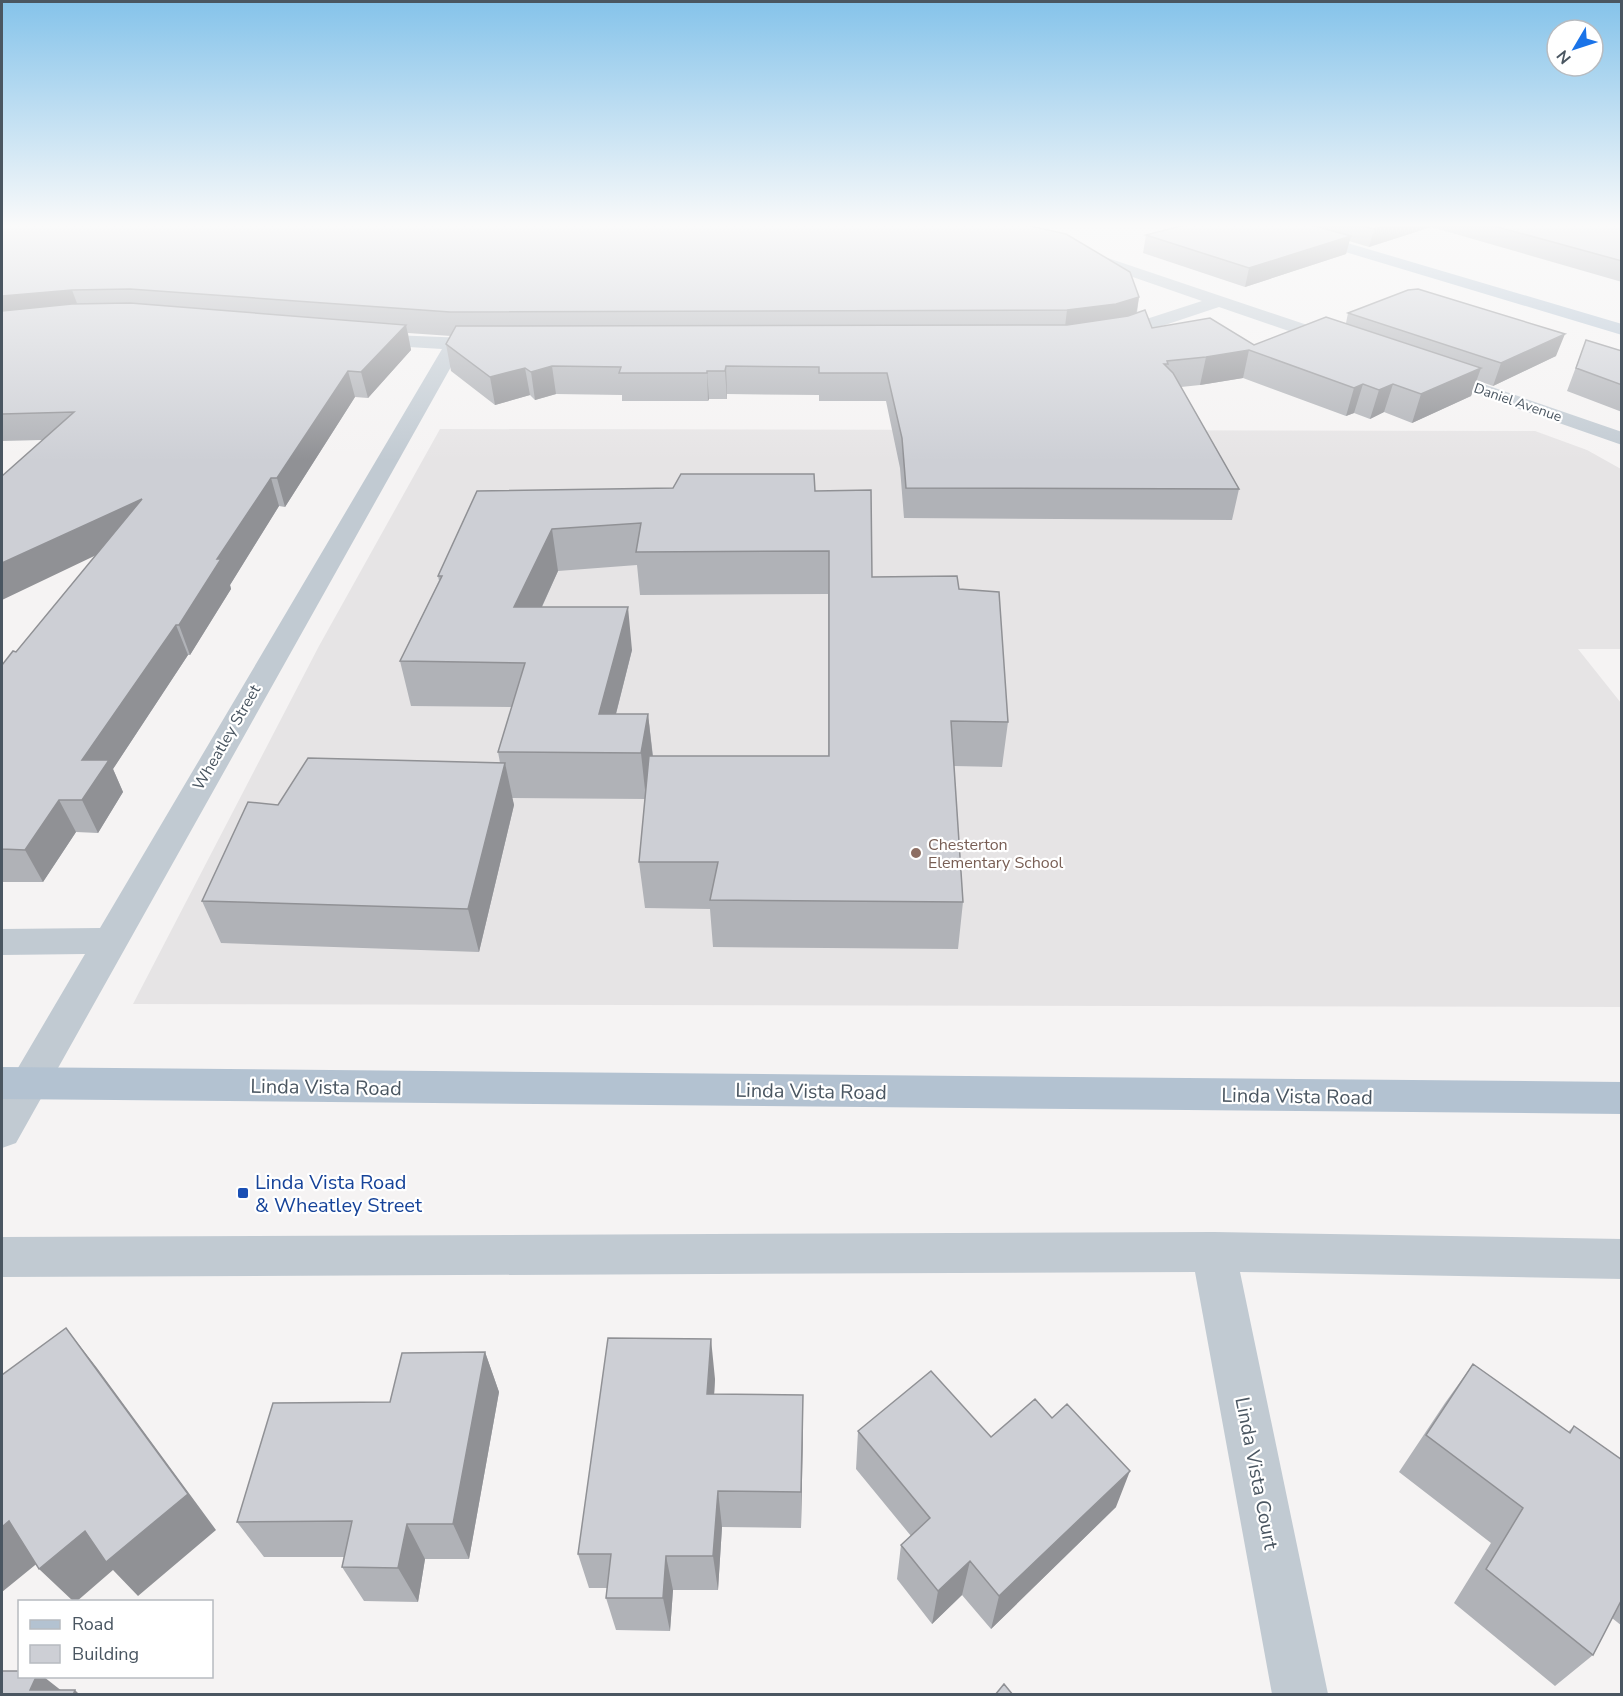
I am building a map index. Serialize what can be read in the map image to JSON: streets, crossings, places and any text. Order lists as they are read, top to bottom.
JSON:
{
  "streets": {
    "main road": ["Linda Vista Road"],
    "street": ["Daniel Avenue", "Wheatley Street", "Linda Vista Court"]
  },
  "crossings": [
    ["Wheatley Street", "Linda Vista Road"]
  ],
  "places": {
    "other": ["Chesterton Elementary School"],
    "transit": ["Linda Vista Road & Wheatley Street"]
  },
  "legend": ["Road", "Building"],
  "north": "bottom left"
}
